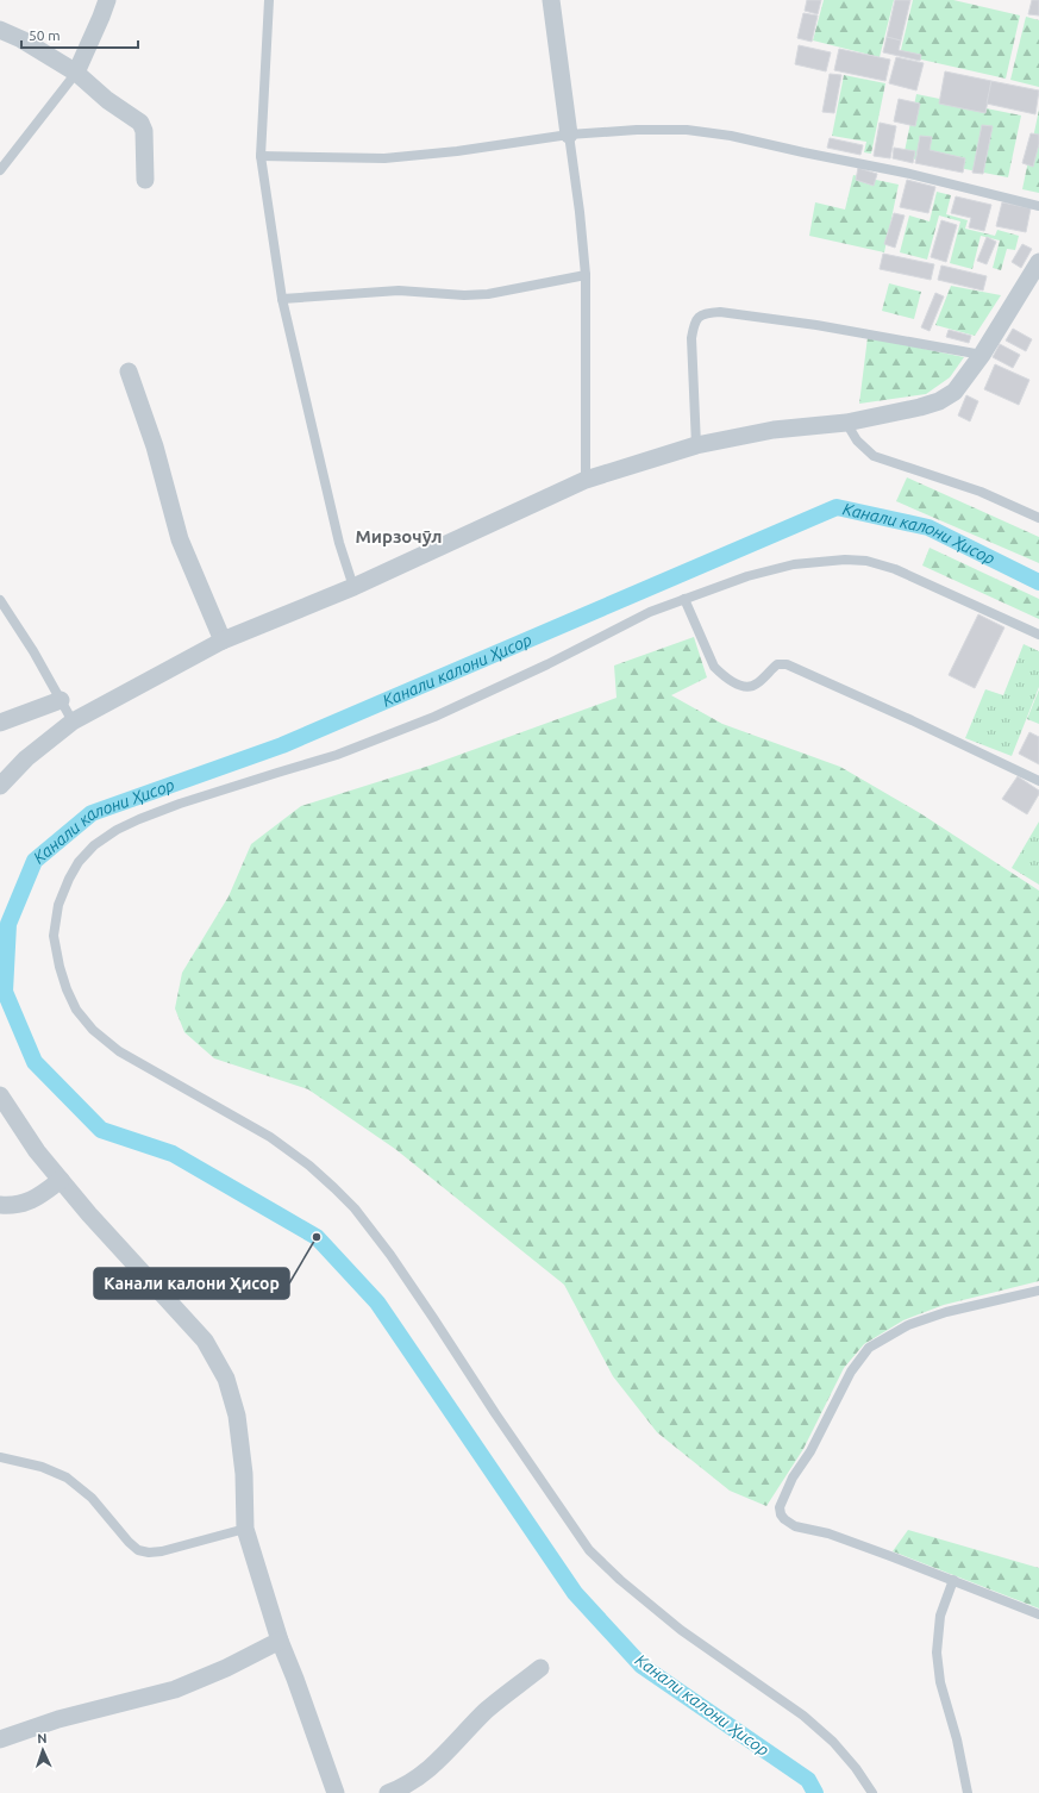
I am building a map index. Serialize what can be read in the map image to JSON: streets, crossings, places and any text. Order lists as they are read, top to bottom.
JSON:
{
  "districts": ["Мирзочӯл"],
  "water": ["Канали калони Ҳисор"],
  "places": ["Канали калони Ҳисор"],
  "scale_bar": "50 m",
  "north": "top"
}
